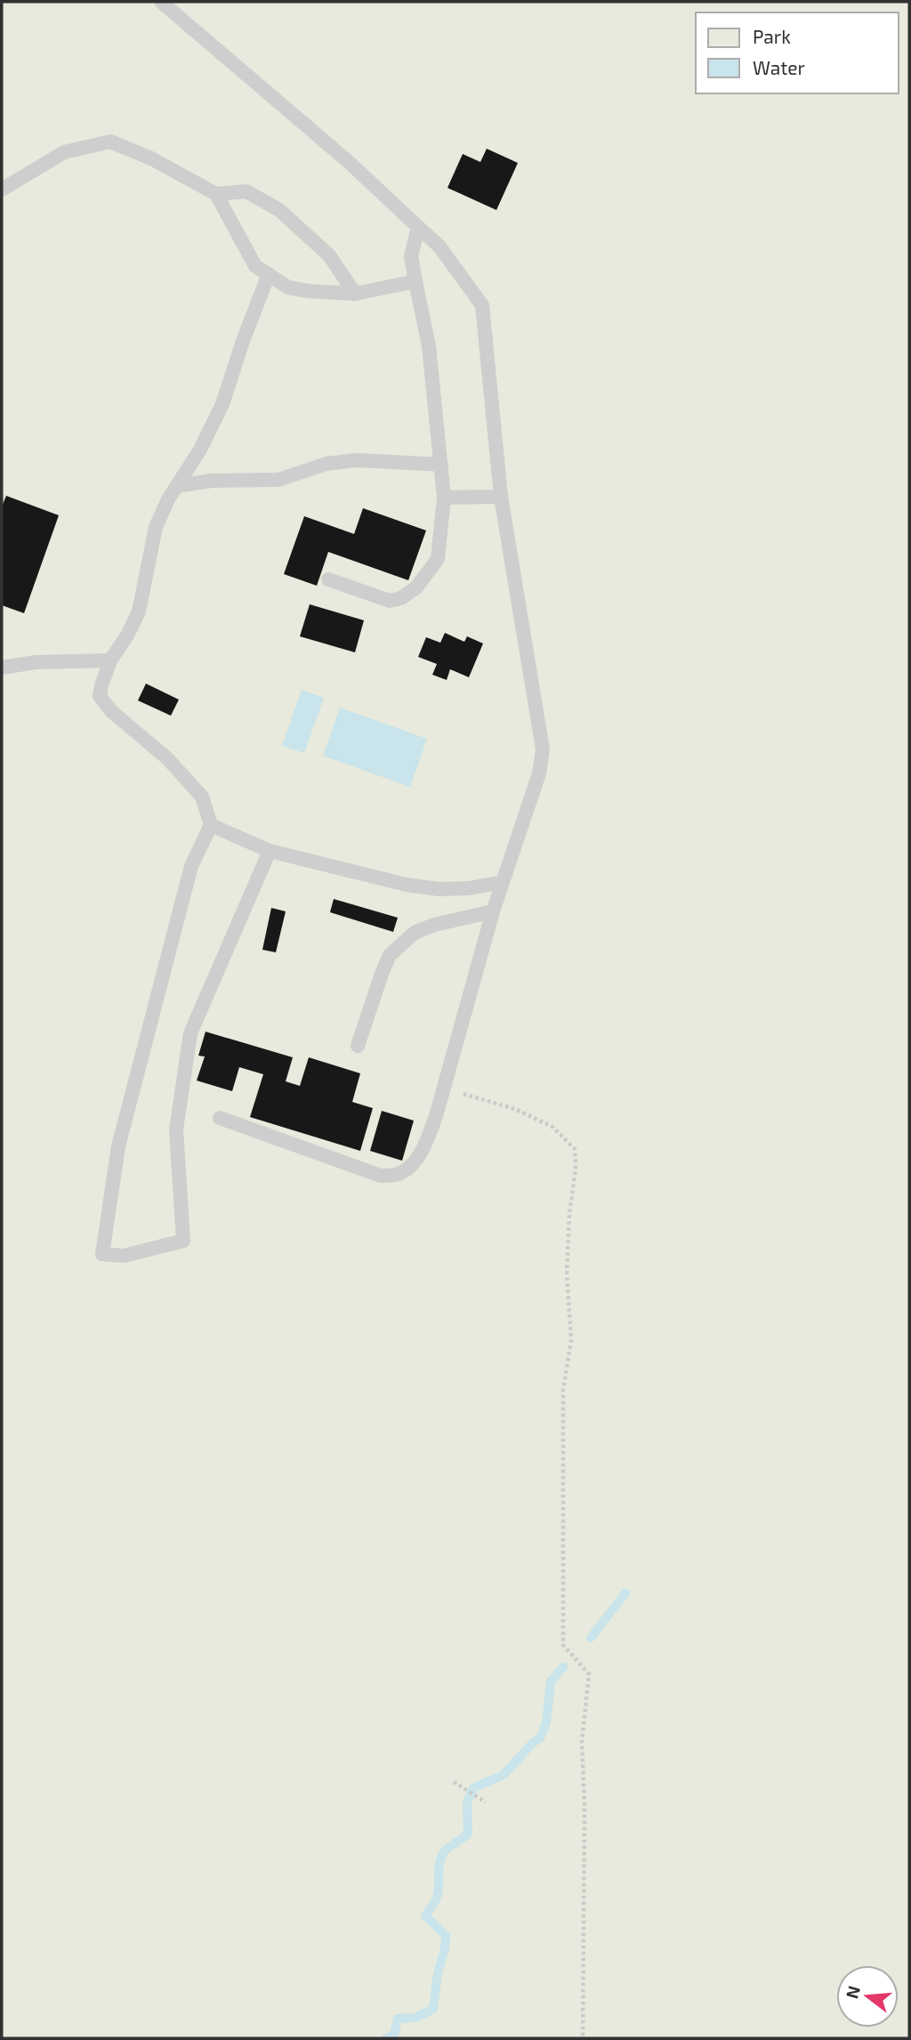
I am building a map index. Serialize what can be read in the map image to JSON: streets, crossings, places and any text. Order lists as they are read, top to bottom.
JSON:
{
  "legend": ["Park", "Water"],
  "north": "left"
}
